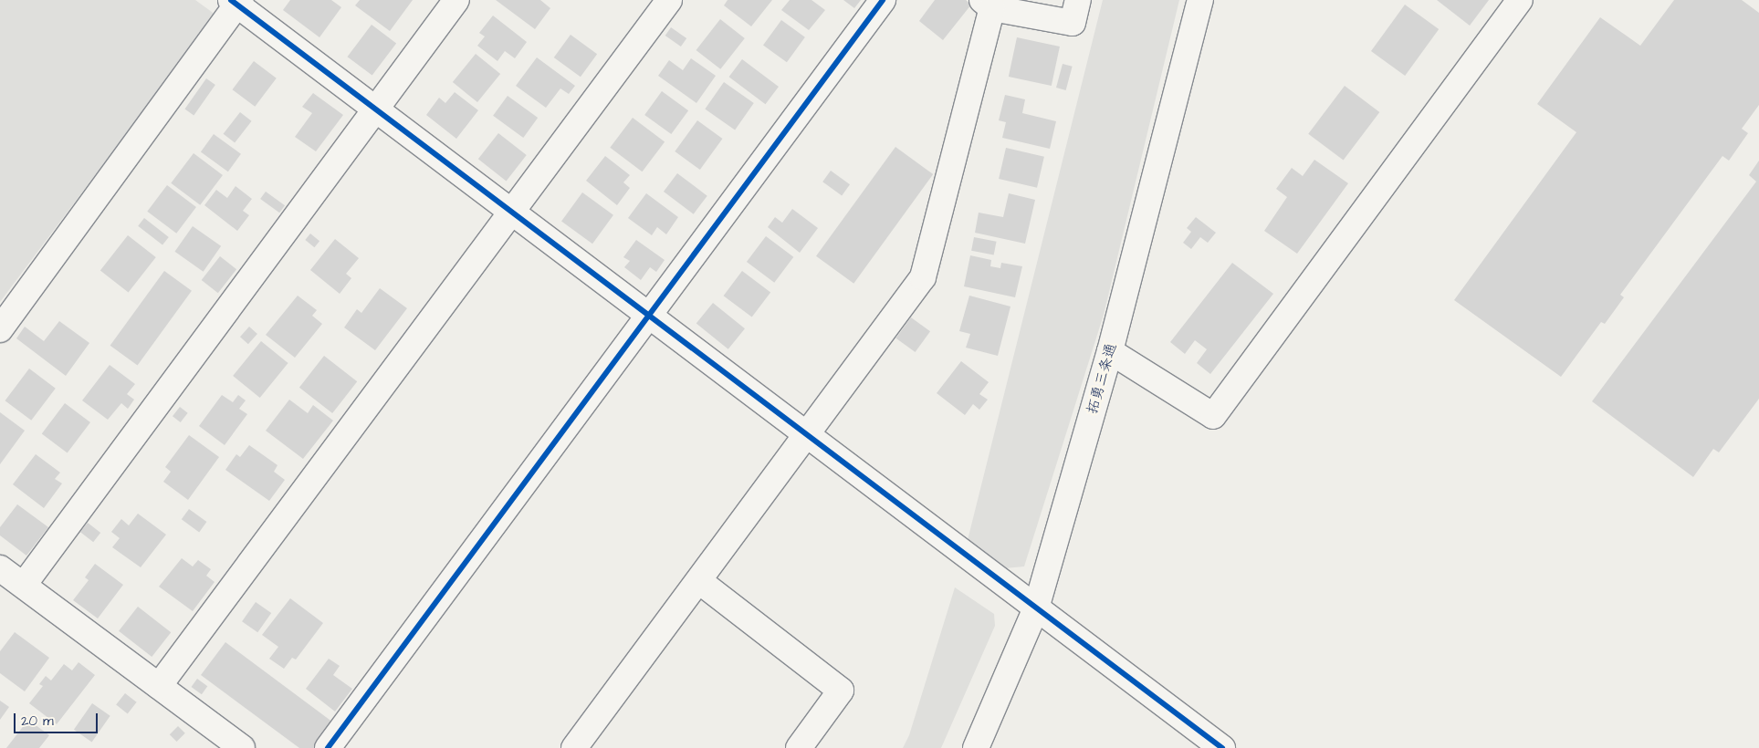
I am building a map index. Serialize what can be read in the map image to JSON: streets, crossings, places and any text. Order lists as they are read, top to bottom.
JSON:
{
  "streets": {
    "street": ["拓勇三条通"]
  },
  "scale_bar": "20 m"
}
